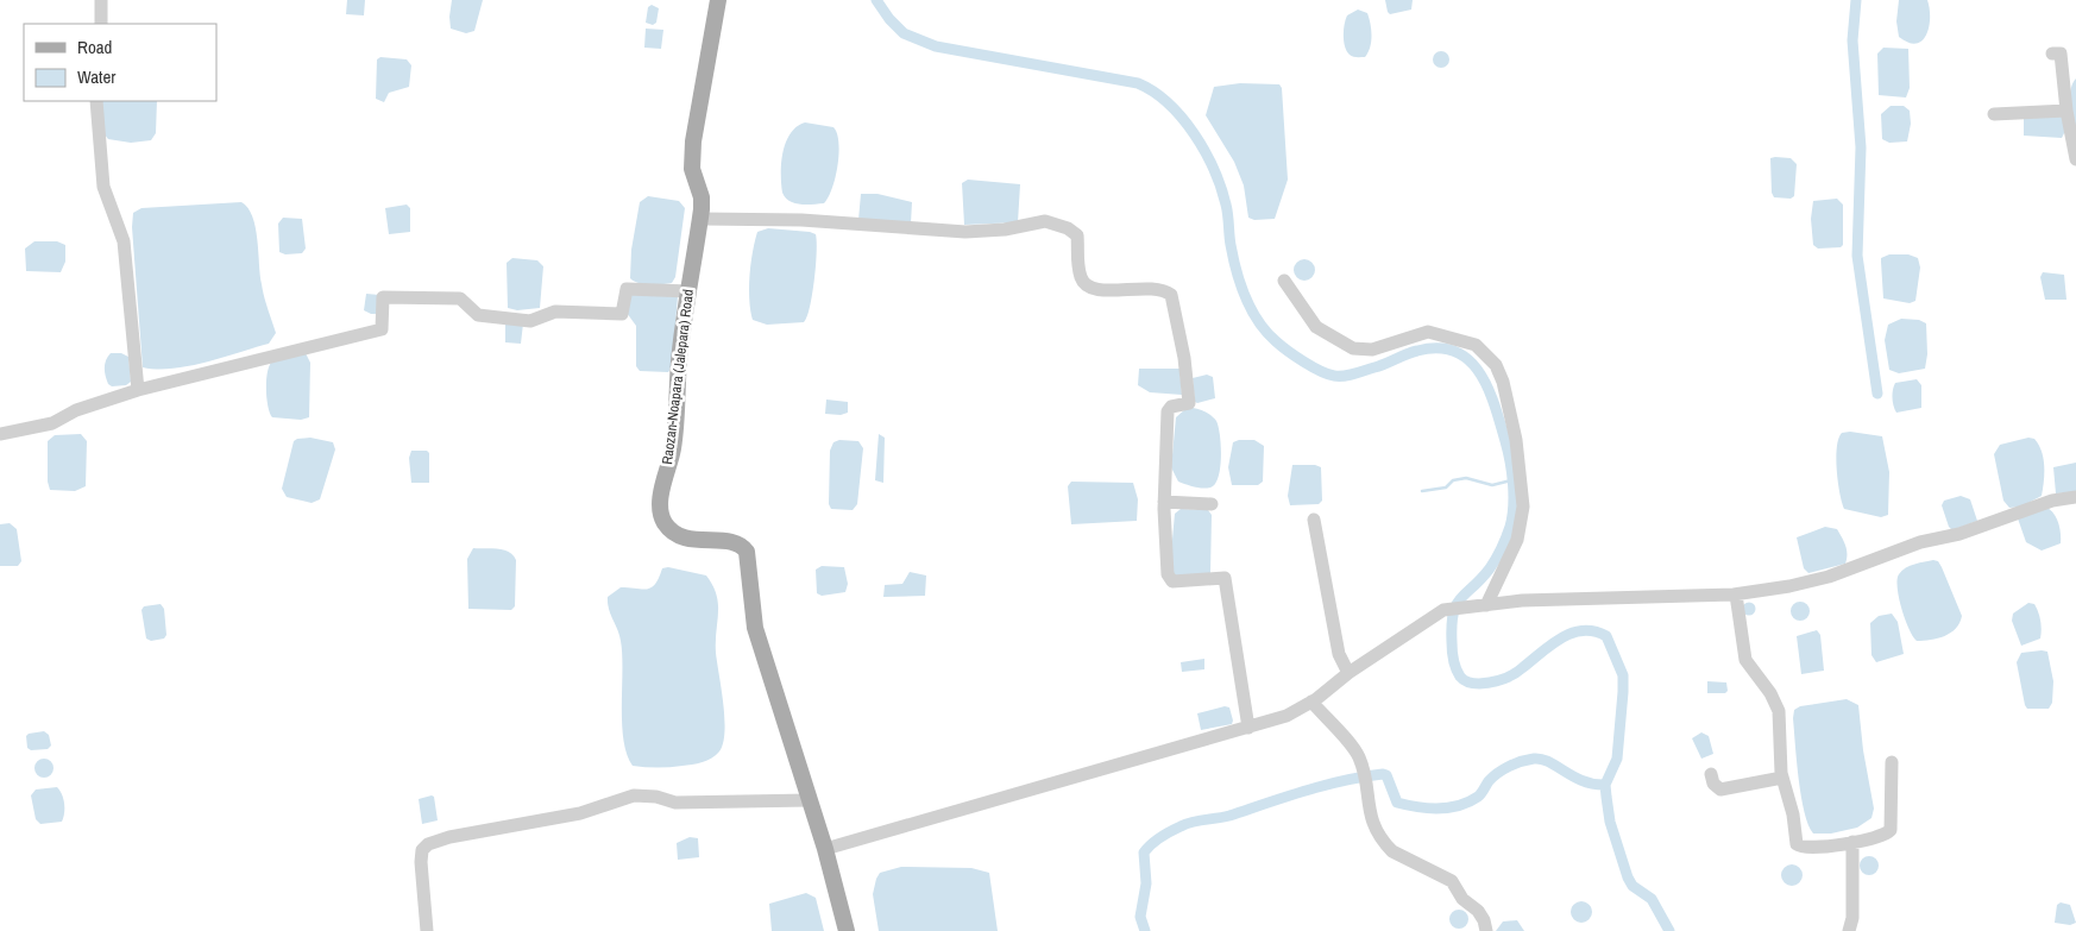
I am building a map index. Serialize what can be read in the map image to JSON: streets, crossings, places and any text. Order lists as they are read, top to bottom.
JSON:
{
  "streets": {
    "main road": ["Raozan-Noapara (Jalepara) Road"]
  },
  "legend": ["Road", "Water"]
}
